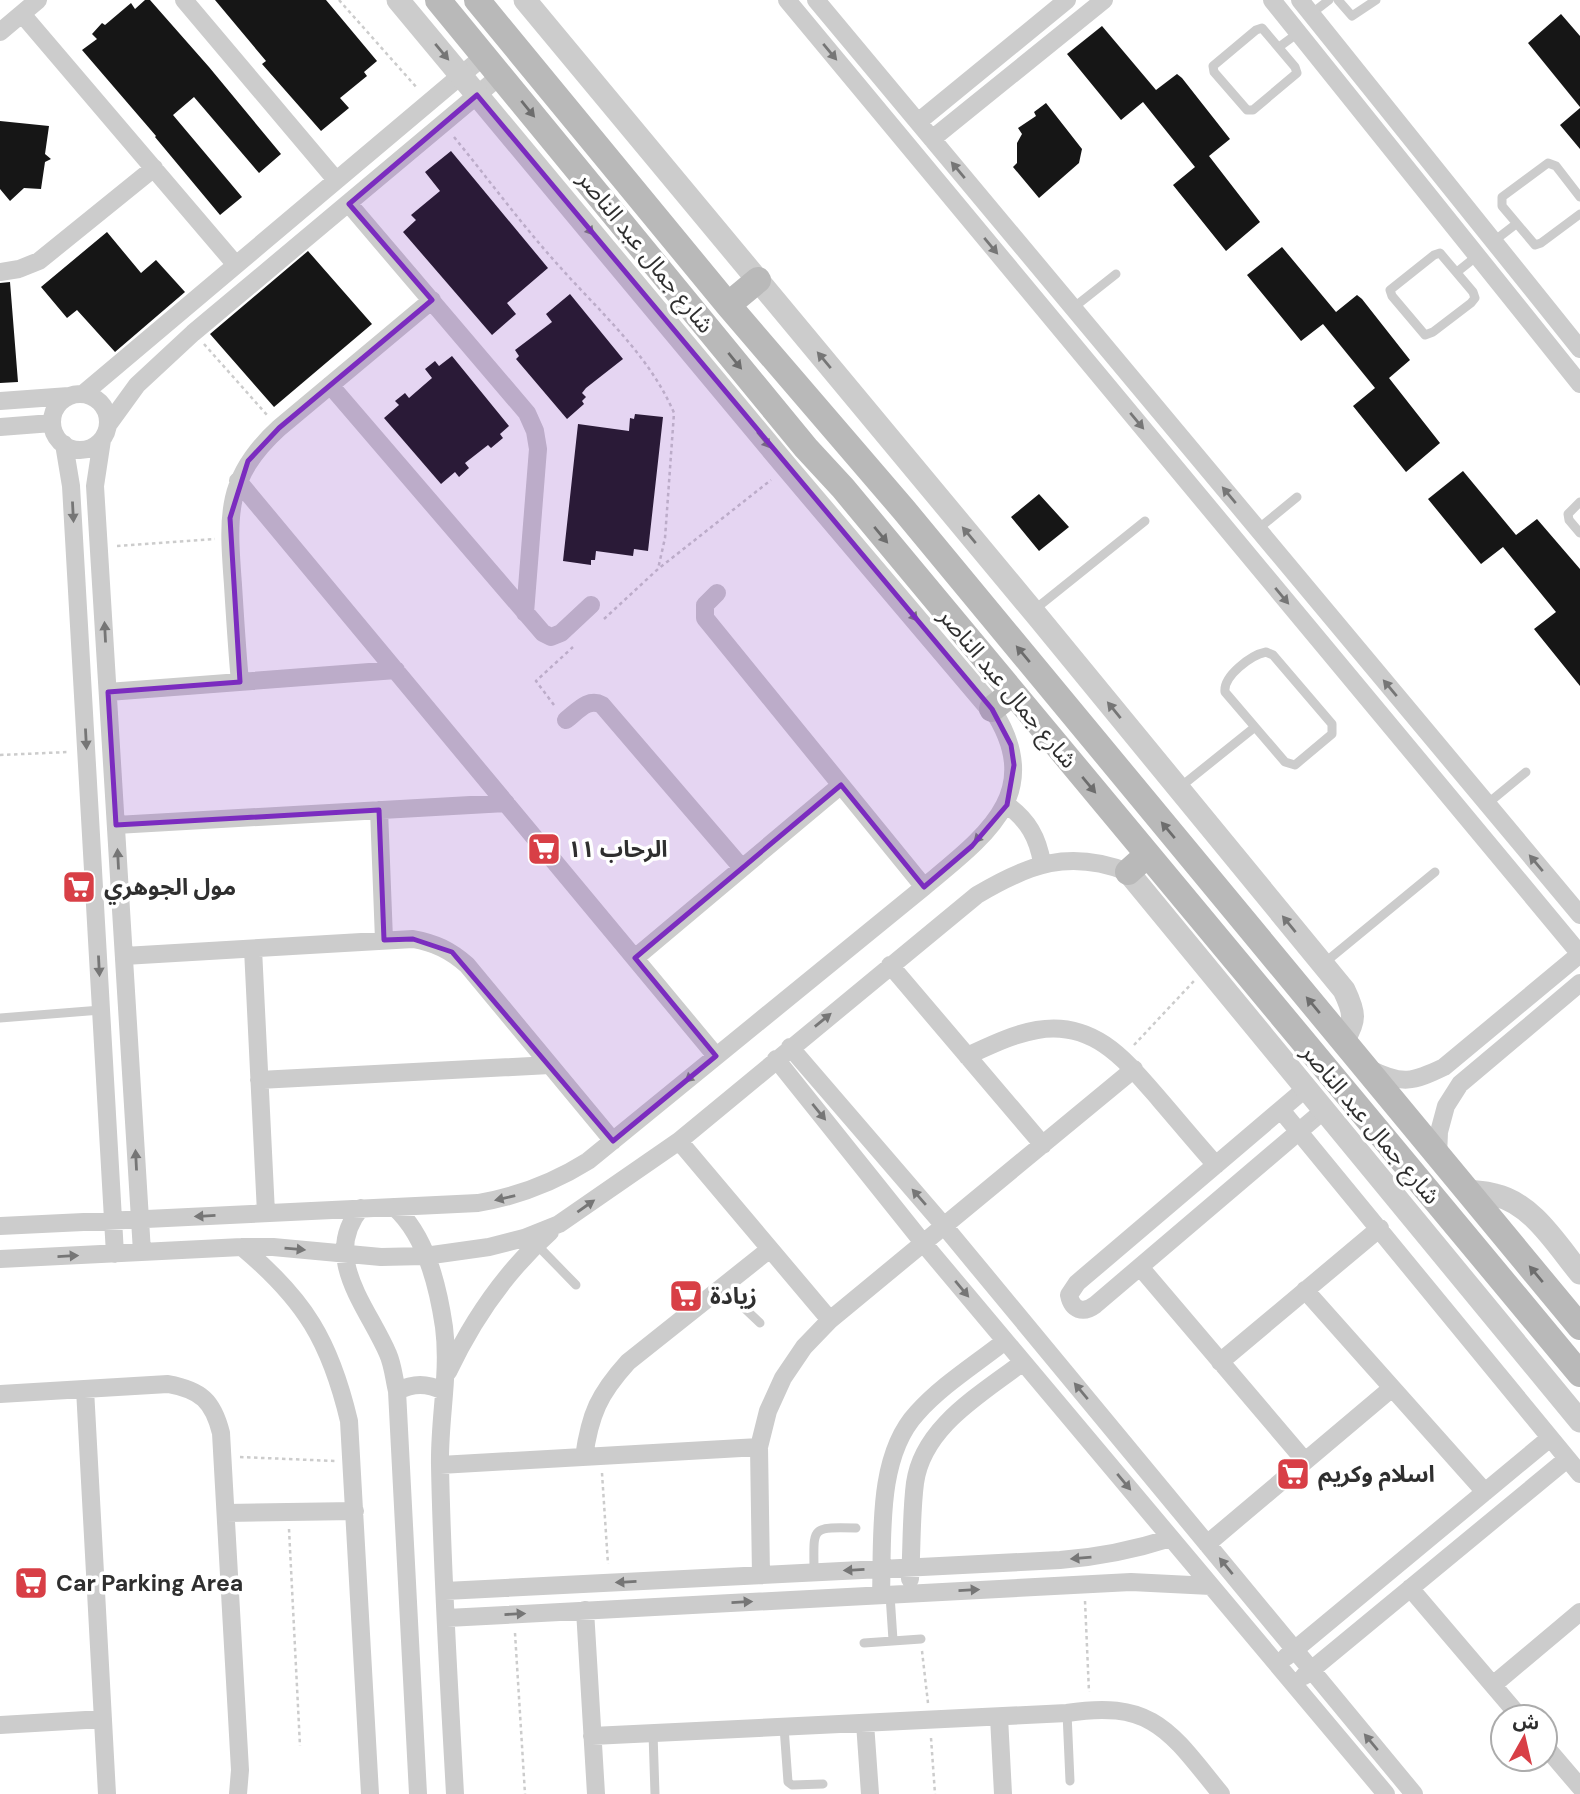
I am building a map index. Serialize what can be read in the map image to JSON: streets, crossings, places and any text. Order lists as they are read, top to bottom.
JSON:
{
  "streets": {
    "main road": ["شارع جمال عبد الناصر"]
  },
  "places": {
    "supermarket": [
      "الرحاب ١١",
      "مول الجوهري",
      "زيادة",
      "اسلام وكريم",
      "Car Parking Area"
    ]
  },
  "north": "top"
}
